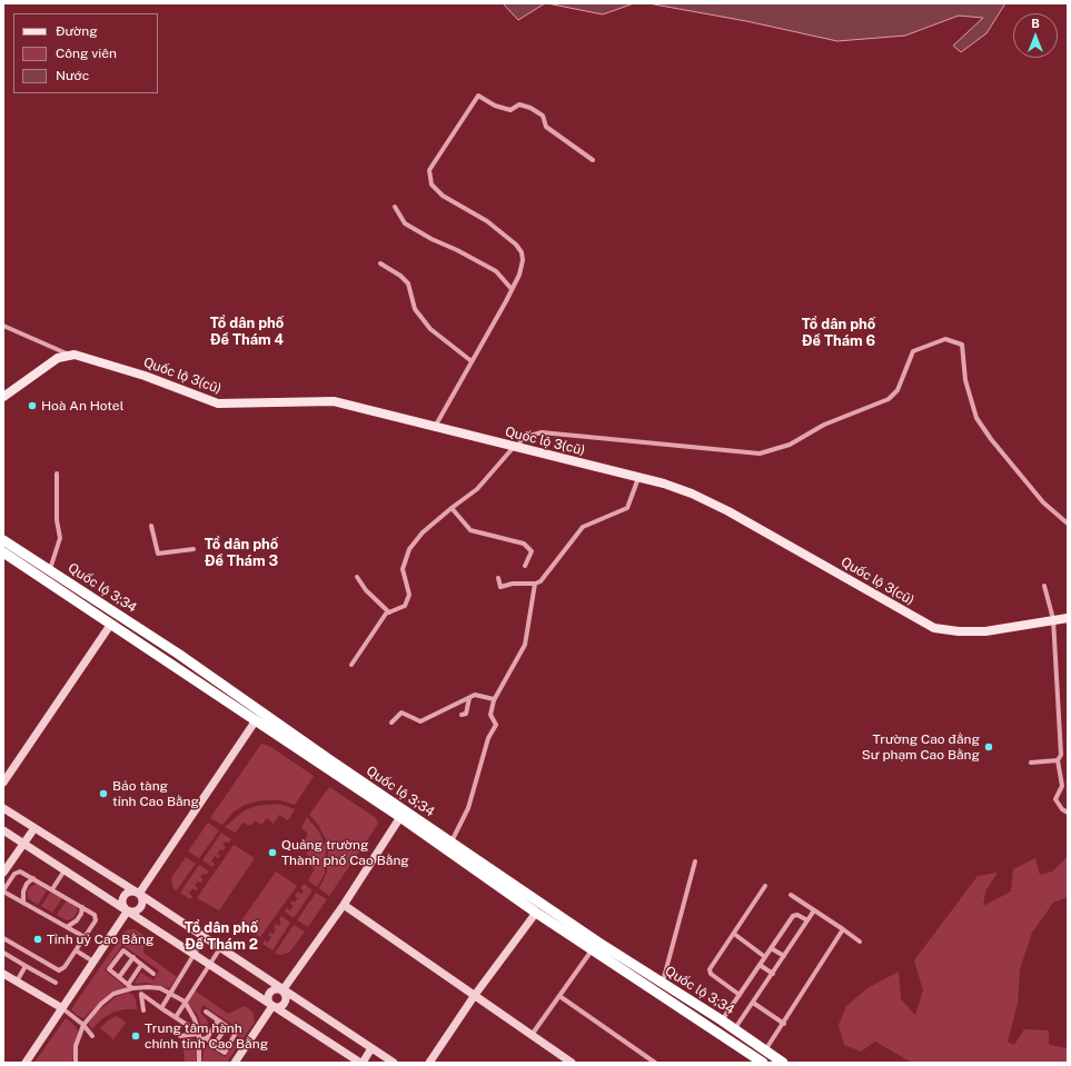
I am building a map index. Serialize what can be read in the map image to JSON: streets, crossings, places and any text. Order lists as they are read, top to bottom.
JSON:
{
  "streets": {
    "highway": ["Quốc lộ 3;34"],
    "main road": ["Quốc lộ 3(cũ)"]
  },
  "districts": [
    "Tổ dân phố Đề Thám 4",
    "Tổ dân phố Đề Thám 6",
    "Tổ dân phố Đề Thám 3",
    "Tổ dân phố Đề Thám 2"
  ],
  "places": [
    "Hoà An Hotel",
    "Trường Cao đẳng Sư phạm Cao Bằng",
    "Bảo tàng tỉnh Cao Bằng",
    "Quảng trường Thành phố Cao Bằng",
    "Tỉnh uỷ Cao Bằng",
    "Trung tâm hành chính tỉnh Cao Bằng"
  ],
  "legend": ["Đường", "Công viên", "Nước"],
  "north": "top"
}
